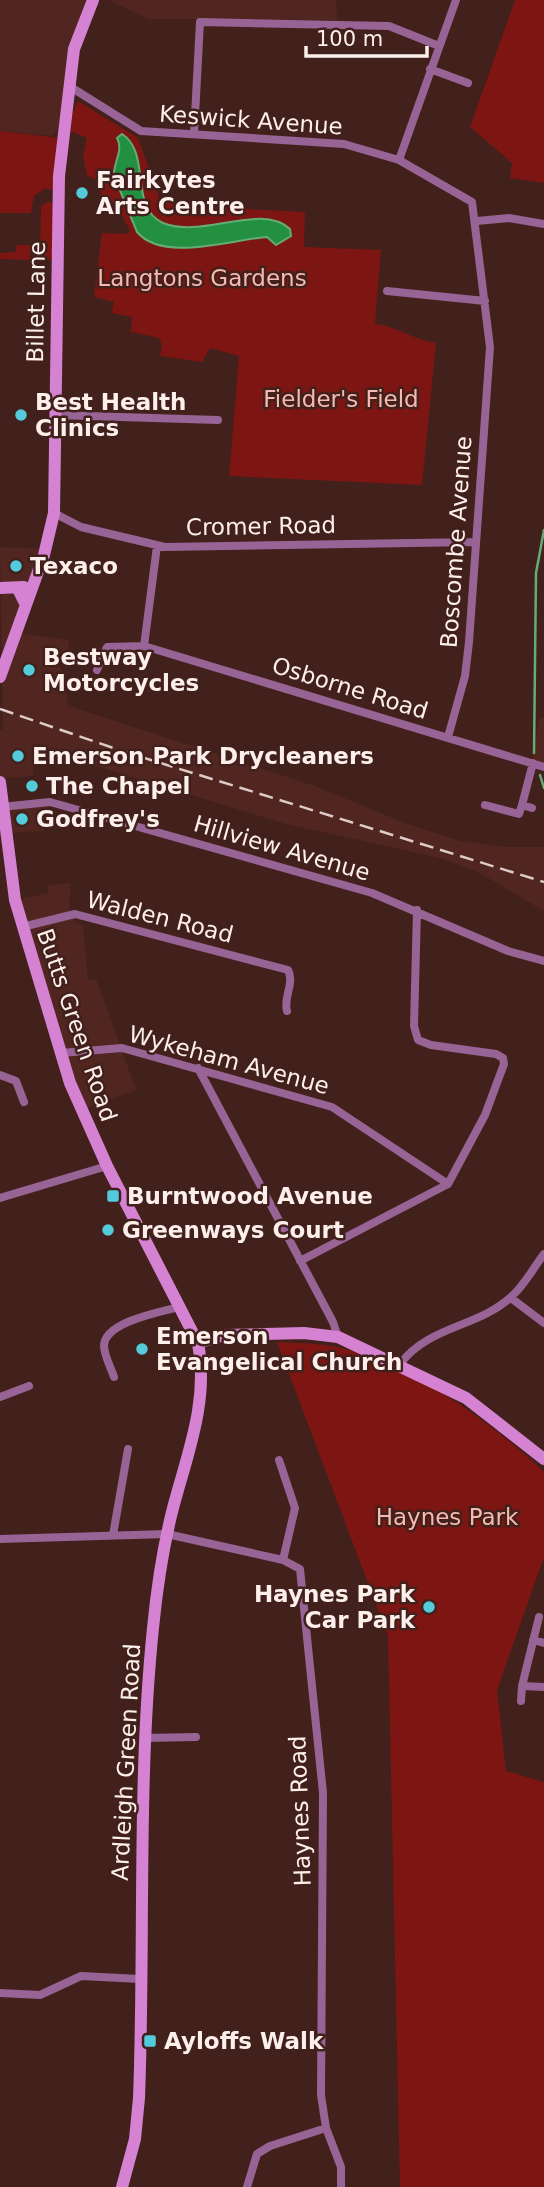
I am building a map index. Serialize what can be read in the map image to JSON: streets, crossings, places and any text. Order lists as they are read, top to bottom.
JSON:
{
  "streets": {
    "street": [
      "Keswick Avenue",
      "Billet Lane",
      "Cromer Road",
      "Boscombe Avenue",
      "Osborne Road",
      "Hillview Avenue",
      "Walden Road",
      "Butts Green Road",
      "Wykeham Avenue",
      "Ardleigh Green Road",
      "Haynes Road"
    ]
  },
  "crossings": [
    ["Keswick Avenue", "Billet Lane"],
    ["Keswick Avenue", "Boscombe Avenue"],
    ["Billet Lane", "Cromer Road"],
    ["Cromer Road", "Boscombe Avenue"],
    ["Boscombe Avenue", "Osborne Road"],
    ["Hillview Avenue", "Butts Green Road"],
    ["Walden Road", "Butts Green Road"],
    ["Butts Green Road", "Wykeham Avenue"],
    ["Butts Green Road", "Ardleigh Green Road"]
  ],
  "parks": ["Langtons Gardens", "Fielder's Field", "Haynes Park"],
  "places": {
    "other": [
      "Fairkytes Arts Centre",
      "Best Health Clinics",
      "Texaco",
      "Bestway Motorcycles",
      "Emerson Park Drycleaners",
      "The Chapel",
      "Godfrey's",
      "Greenways Court",
      "Emerson Evangelical Church",
      "Haynes Park Car Park"
    ],
    "transit": ["Burntwood Avenue", "Ayloffs Walk"]
  },
  "scale_bar": "100 m"
}
